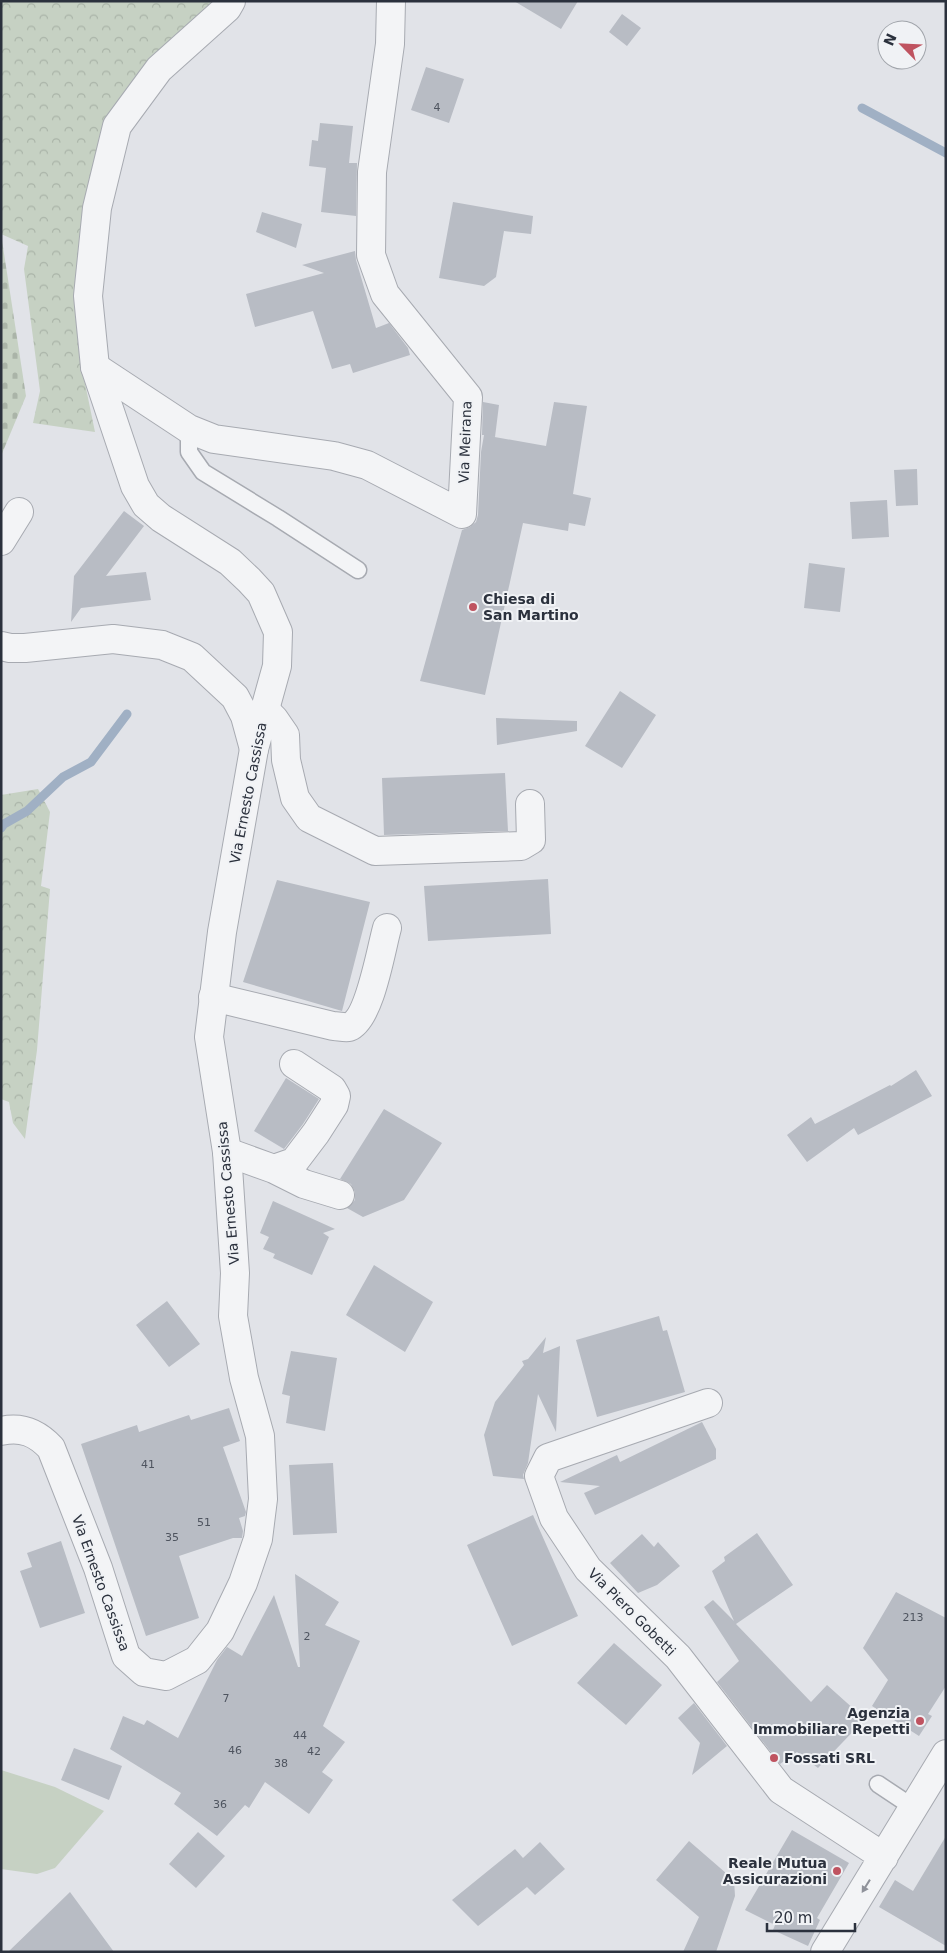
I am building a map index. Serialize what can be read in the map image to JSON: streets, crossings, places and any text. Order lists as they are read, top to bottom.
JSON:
{
  "streets": {
    "street": ["Via Meirana", "Via Ernesto Cassissa", "Via Piero Gobetti"]
  },
  "crossings": [
    ["Via Meirana", "Via Ernesto Cassissa"]
  ],
  "places": [
    "Chiesa di San Martino",
    "Agenzia Immobiliare Repetti",
    "Fossati SRL",
    "Reale Mutua Assicurazioni"
  ],
  "house_numbers": [
    "4",
    "41",
    "51",
    "35",
    "213",
    "2",
    "7",
    "44",
    "46",
    "42",
    "38",
    "36"
  ],
  "scale_bar": "20 m",
  "north": "top left"
}
